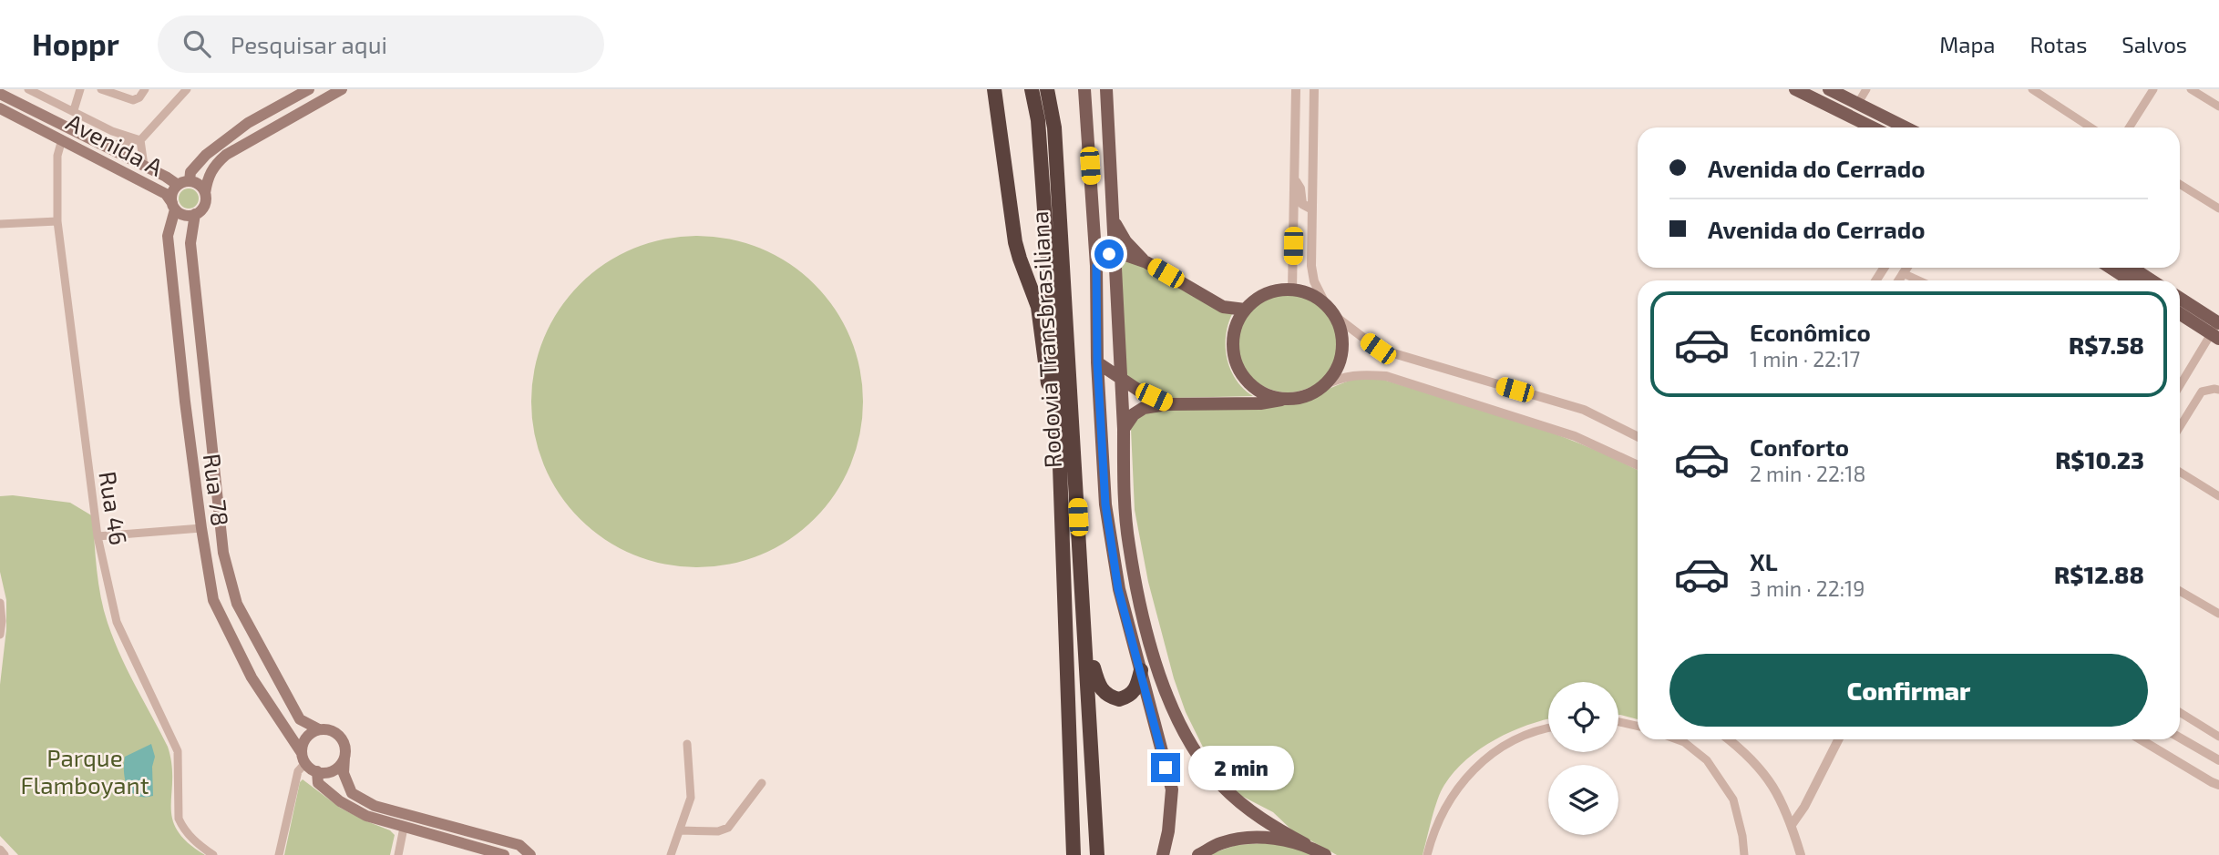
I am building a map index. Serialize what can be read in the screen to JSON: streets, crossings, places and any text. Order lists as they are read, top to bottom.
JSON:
{
  "streets": {
    "highway": ["Rodovia Transbrasiliana"],
    "main road": ["Avenida A", "Rua 78"],
    "street": ["Rua 46"]
  },
  "crossings": [
    ["Avenida A", "Rua 78"],
    ["Avenida A", "Rua 46"]
  ],
  "parks": ["Parque Flamboyant"],
  "page": {
    "header": "Hoppr",
    "search": "Pesquisar aqui",
    "nav": ["Mapa", "Rotas", "Salvos"],
    "banner": ["Avenida do Cerrado", "Avenida do Cerrado"],
    "list": [
      {
        "name": "Econômico",
        "note": "1 min · 22:17",
        "value": "R$7.58"
      },
      {
        "name": "Conforto",
        "note": "2 min · 22:18",
        "value": "R$10.23"
      },
      {
        "name": "XL",
        "note": "3 min · 22:19",
        "value": "R$12.88"
      }
    ],
    "buttons": "Confirmar",
    "bubble": "2 min"
  }
}
